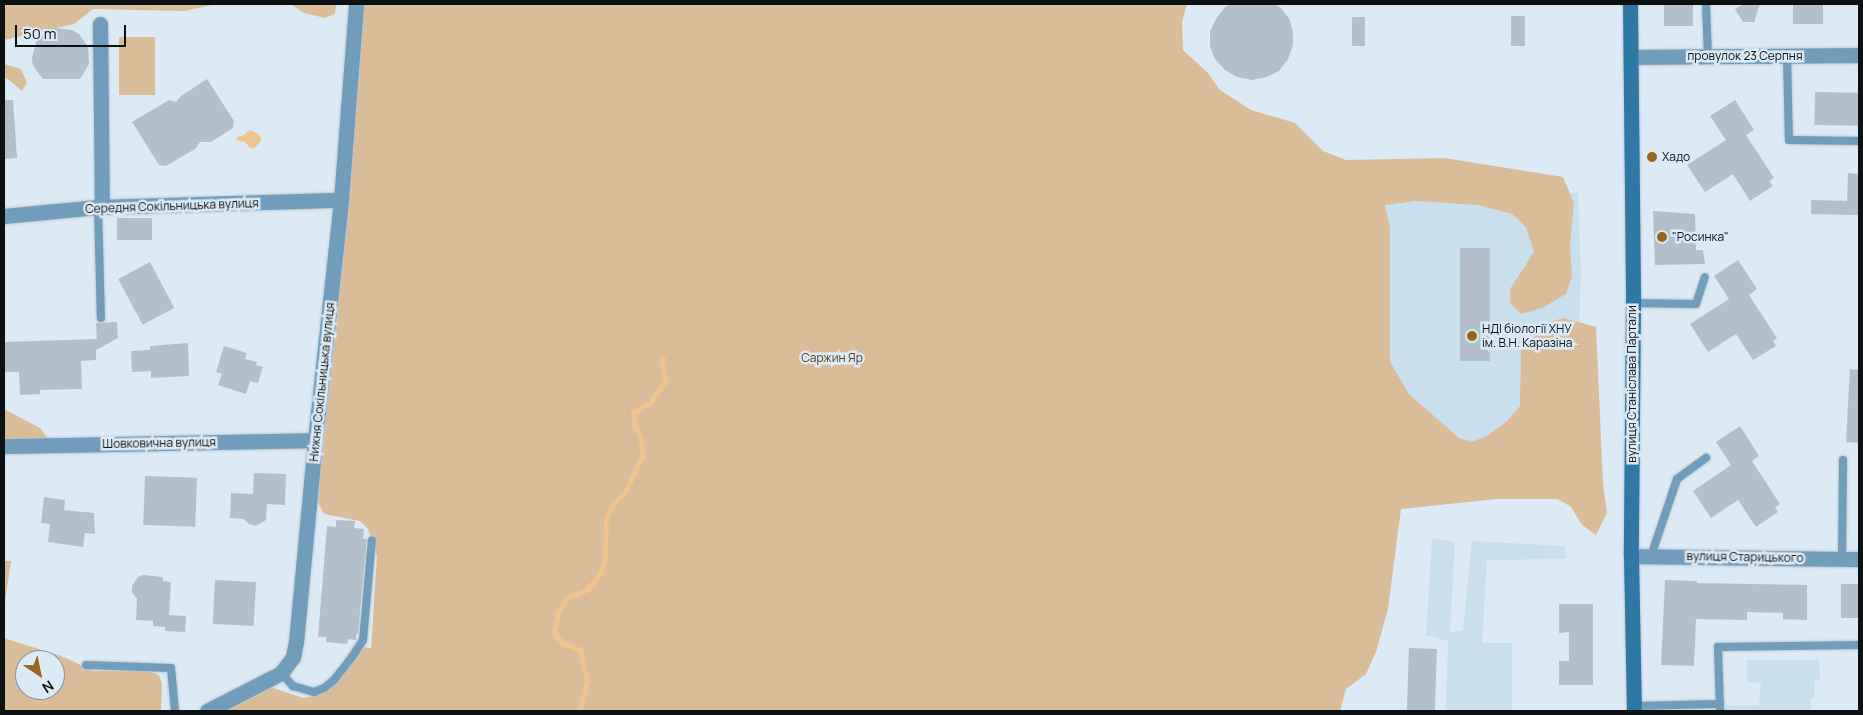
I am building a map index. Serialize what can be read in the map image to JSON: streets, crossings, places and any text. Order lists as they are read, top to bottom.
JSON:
{
  "streets": {
    "street": [
      "провулок 23 Серпня",
      "Середня Сокільницька вулиця",
      "Нижня Сокільницька вулиця",
      "вулиця Станіслава Партали",
      "Шовковична вулиця",
      "вулиця Старицького"
    ]
  },
  "crossings": [
    ["провулок 23 Серпня", "вулиця Станіслава Партали"],
    ["Середня Сокільницька вулиця", "Нижня Сокільницька вулиця"],
    ["Нижня Сокільницька вулиця", "Шовковична вулиця"],
    ["вулиця Станіслава Партали", "вулиця Старицького"]
  ],
  "parks": ["Саржин Яр"],
  "places": ["Хадо", "\"Росинка\"", "НДІ біології ХНУ ім. В.Н. Каразіна"],
  "scale_bar": "50 m",
  "north": "bottom right"
}
